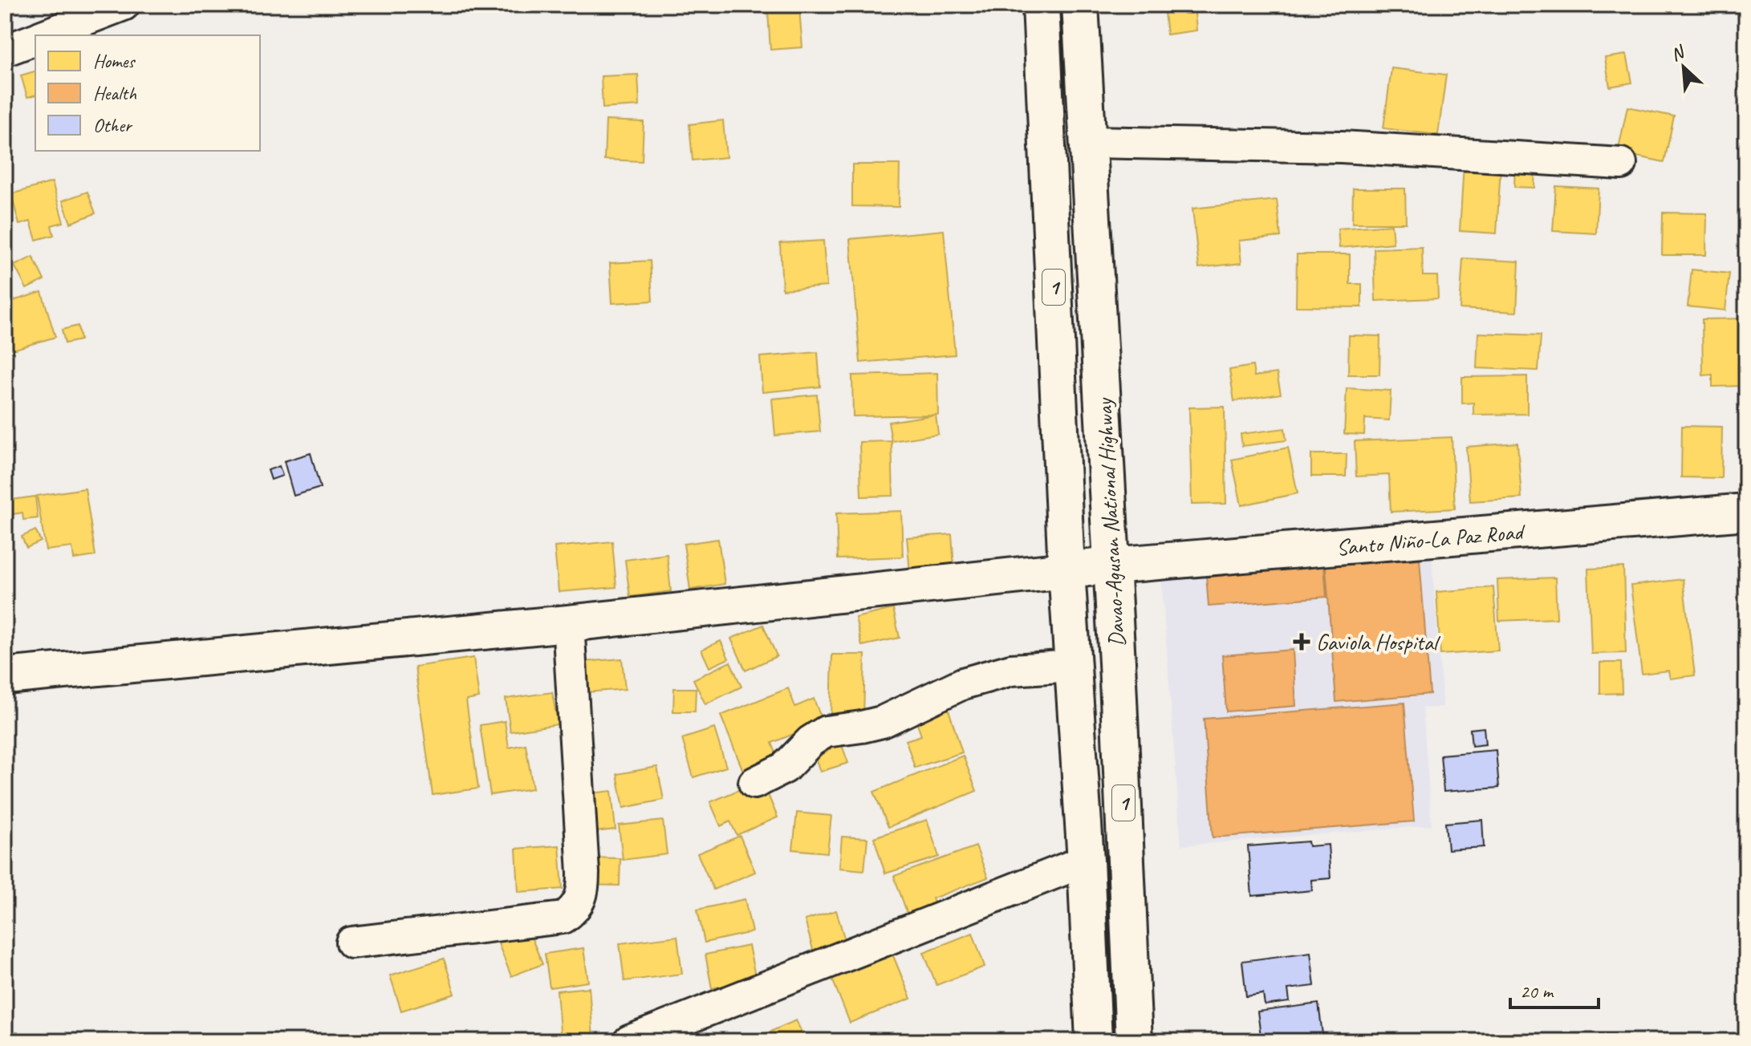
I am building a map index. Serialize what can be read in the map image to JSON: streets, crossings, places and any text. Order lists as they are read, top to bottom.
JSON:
{
  "streets": {
    "main road": ["1", "Davao-Agusan National Highway", "Santo Niño-La Paz Road"]
  },
  "crossings": [
    ["Davao-Agusan National Highway", "Santo Niño-La Paz Road"]
  ],
  "places": {
    "health": ["Gaviola Hospital"]
  },
  "legend": ["Homes", "Health", "Other"],
  "scale_bar": "20 m",
  "north": "top left"
}
